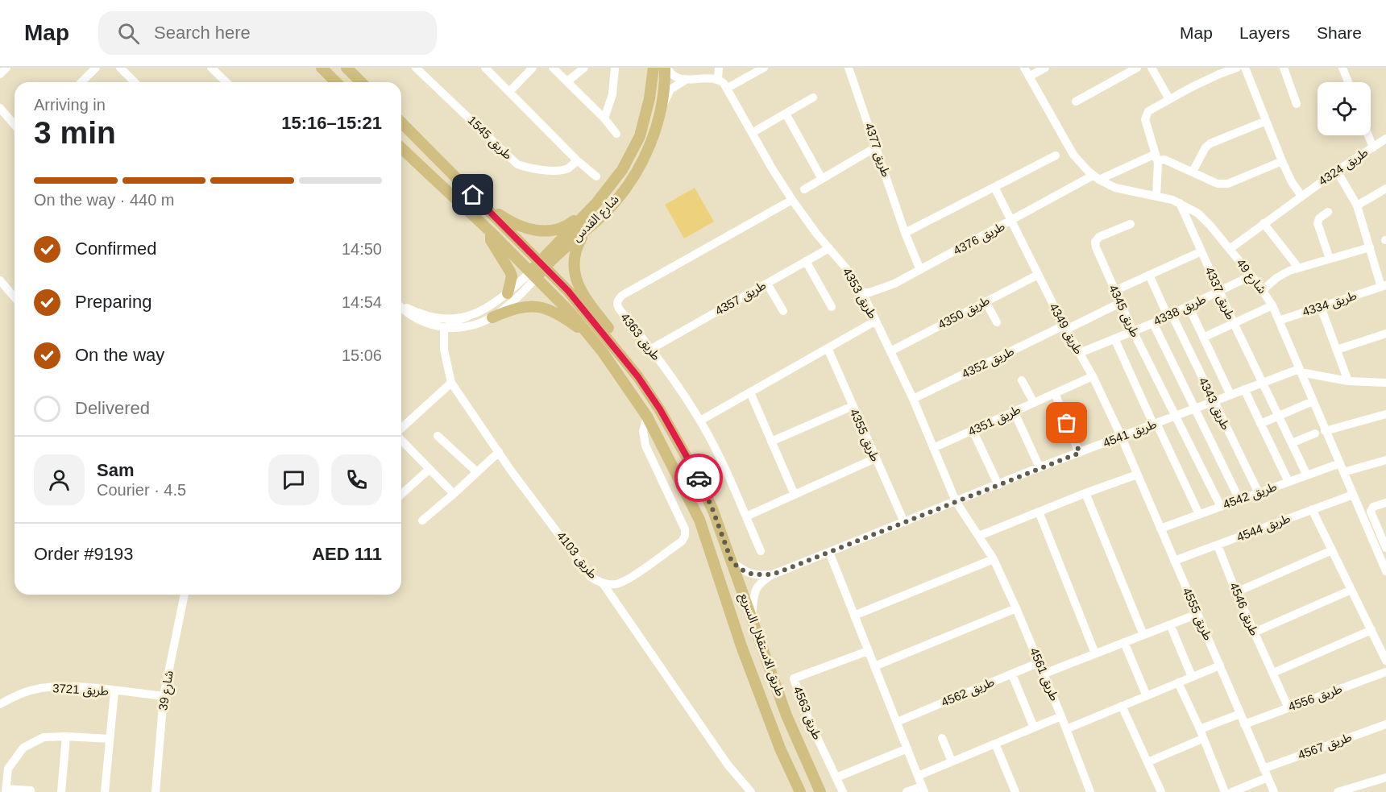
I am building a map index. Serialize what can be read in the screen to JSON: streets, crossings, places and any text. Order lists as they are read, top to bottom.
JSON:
{
  "streets": {
    "main road": ["شارع القدس", "طريق الاستقلال السريع"],
    "street": [
      "طريق 1545",
      "طريق 4377",
      "طريق 4324",
      "طريق 4376",
      "شارع 49",
      "طريق 4353",
      "طريق 4337",
      "طريق 4357",
      "طريق 4334",
      "طريق 4338",
      "طريق 4345",
      "طريق 4350",
      "طريق 4349",
      "طريق 4363",
      "طريق 4352",
      "طريق 4343",
      "طريق 4351",
      "طريق 4541",
      "طريق 4355",
      "طريق 4542",
      "طريق 4544",
      "طريق 4103",
      "طريق 4546",
      "طريق 4555",
      "طريق 4561",
      "طريق 3721",
      "شارع 39",
      "طريق 4562",
      "طريق 4556",
      "طريق 4563",
      "طريق 4567"
    ]
  },
  "crossings": [
    ["طريق 4377", "طريق 4376"],
    ["طريق 4324", "شارع 49"],
    ["طريق 4324", "طريق 4334"],
    ["شارع القدس", "طريق الاستقلال السريع"],
    ["طريق 4376", "شارع 49"],
    ["طريق 4376", "طريق 4353"],
    ["طريق 4376", "طريق 4349"],
    ["شارع 49", "طريق 4337"],
    ["شارع 49", "طريق 4334"],
    ["شارع 49", "طريق 4338"],
    ["شارع 49", "طريق 4541"],
    ["شارع 49", "طريق 4542"],
    ["شارع 49", "طريق 4544"],
    ["طريق 4353", "طريق 4357"],
    ["طريق 4353", "طريق 4350"],
    ["طريق 4353", "طريق 4363"],
    ["طريق 4353", "طريق 4352"],
    ["طريق 4353", "طريق 4351"],
    ["طريق 4353", "طريق 4541"],
    ["طريق 4353", "طريق 4561"],
    ["طريق 4337", "طريق 4338"],
    ["طريق 4337", "طريق 4541"],
    ["طريق 4337", "طريق 4542"],
    ["طريق 4357", "طريق 4363"],
    ["طريق 4338", "طريق 4345"],
    ["طريق 4338", "طريق 4349"],
    ["طريق 4338", "طريق 4343"],
    ["طريق 4345", "طريق 4352"],
    ["طريق 4345", "طريق 4541"],
    ["طريق 4345", "طريق 4542"],
    ["طريق 4350", "طريق 4349"],
    ["طريق 4349", "طريق 4352"],
    ["طريق 4349", "طريق 4351"],
    ["طريق 4349", "طريق 4541"],
    ["طريق 4349", "طريق 4555"],
    ["طريق 4343", "طريق 4541"],
    ["طريق 4343", "طريق 4542"],
    ["طريق 4541", "طريق 4355"],
    ["طريق 4541", "طريق 4555"],
    ["طريق 4541", "طريق 4561"],
    ["طريق 4542", "طريق 4555"],
    ["طريق 4544", "طريق 4546"],
    ["طريق 4544", "طريق 4555"],
    ["طريق 4103", "طريق الاستقلال السريع"],
    ["طريق 4546", "طريق 4556"],
    ["طريق 4555", "طريق 4556"],
    ["طريق 4555", "طريق 4567"],
    ["طريق 4561", "طريق 4562"],
    ["طريق 3721", "شارع 39"]
  ],
  "page": {
    "header": "Map",
    "search": "Search here",
    "nav": ["Map", "Layers", "Share"],
    "heading": ["3 min", "Arriving in", "15:16–15:21"],
    "panel": [
      "Sam",
      "Courier · 4.5",
      "Order #9193",
      "AED 111"
    ],
    "bar": "On the way · 440 m",
    "list": [
      ["Confirmed", "14:50"],
      ["Preparing", "14:54"],
      ["On the way", "15:06"],
      "Delivered"
    ]
  }
}
